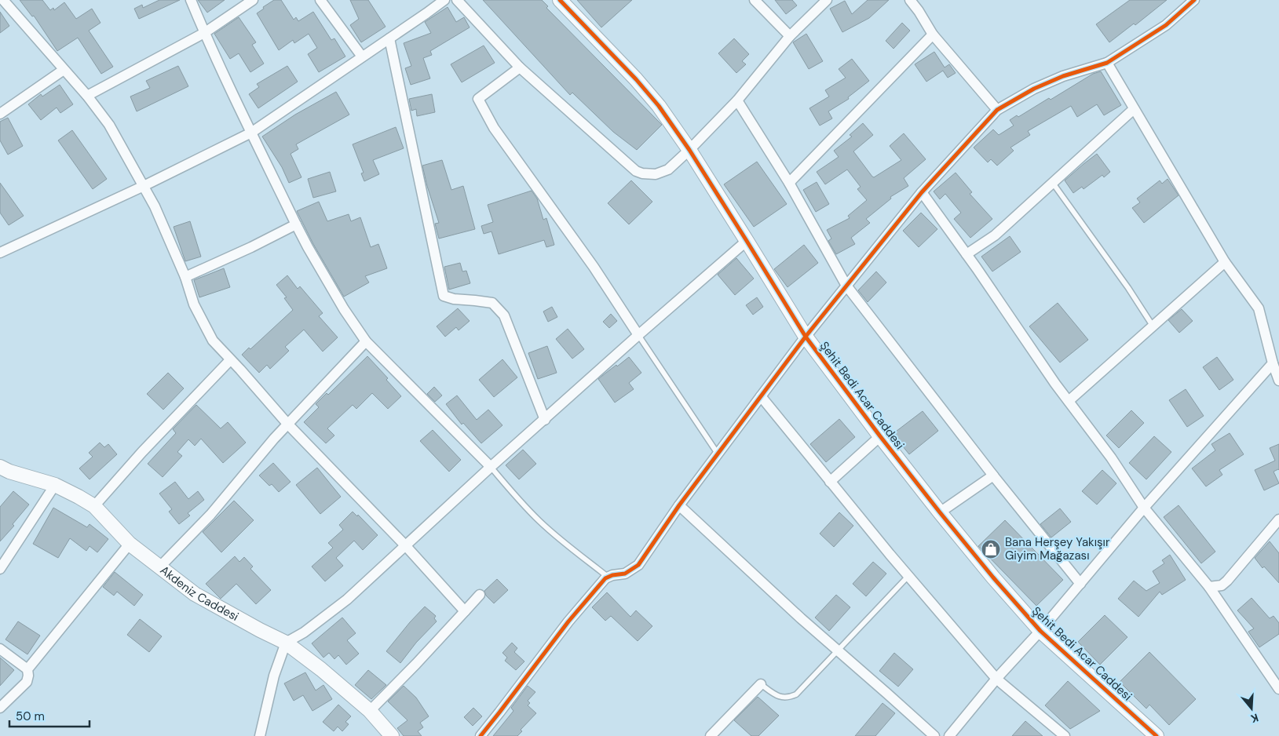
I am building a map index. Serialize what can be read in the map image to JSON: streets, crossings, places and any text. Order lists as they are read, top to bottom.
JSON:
{
  "streets": {
    "street": ["Şehit Bedi Acar Caddesi", "Akdeniz Caddesi"]
  },
  "places": {
    "shop": ["Bana Herşey Yakışır Giyim Mağazası"]
  },
  "scale_bar": "50 m",
  "north": "bottom"
}
